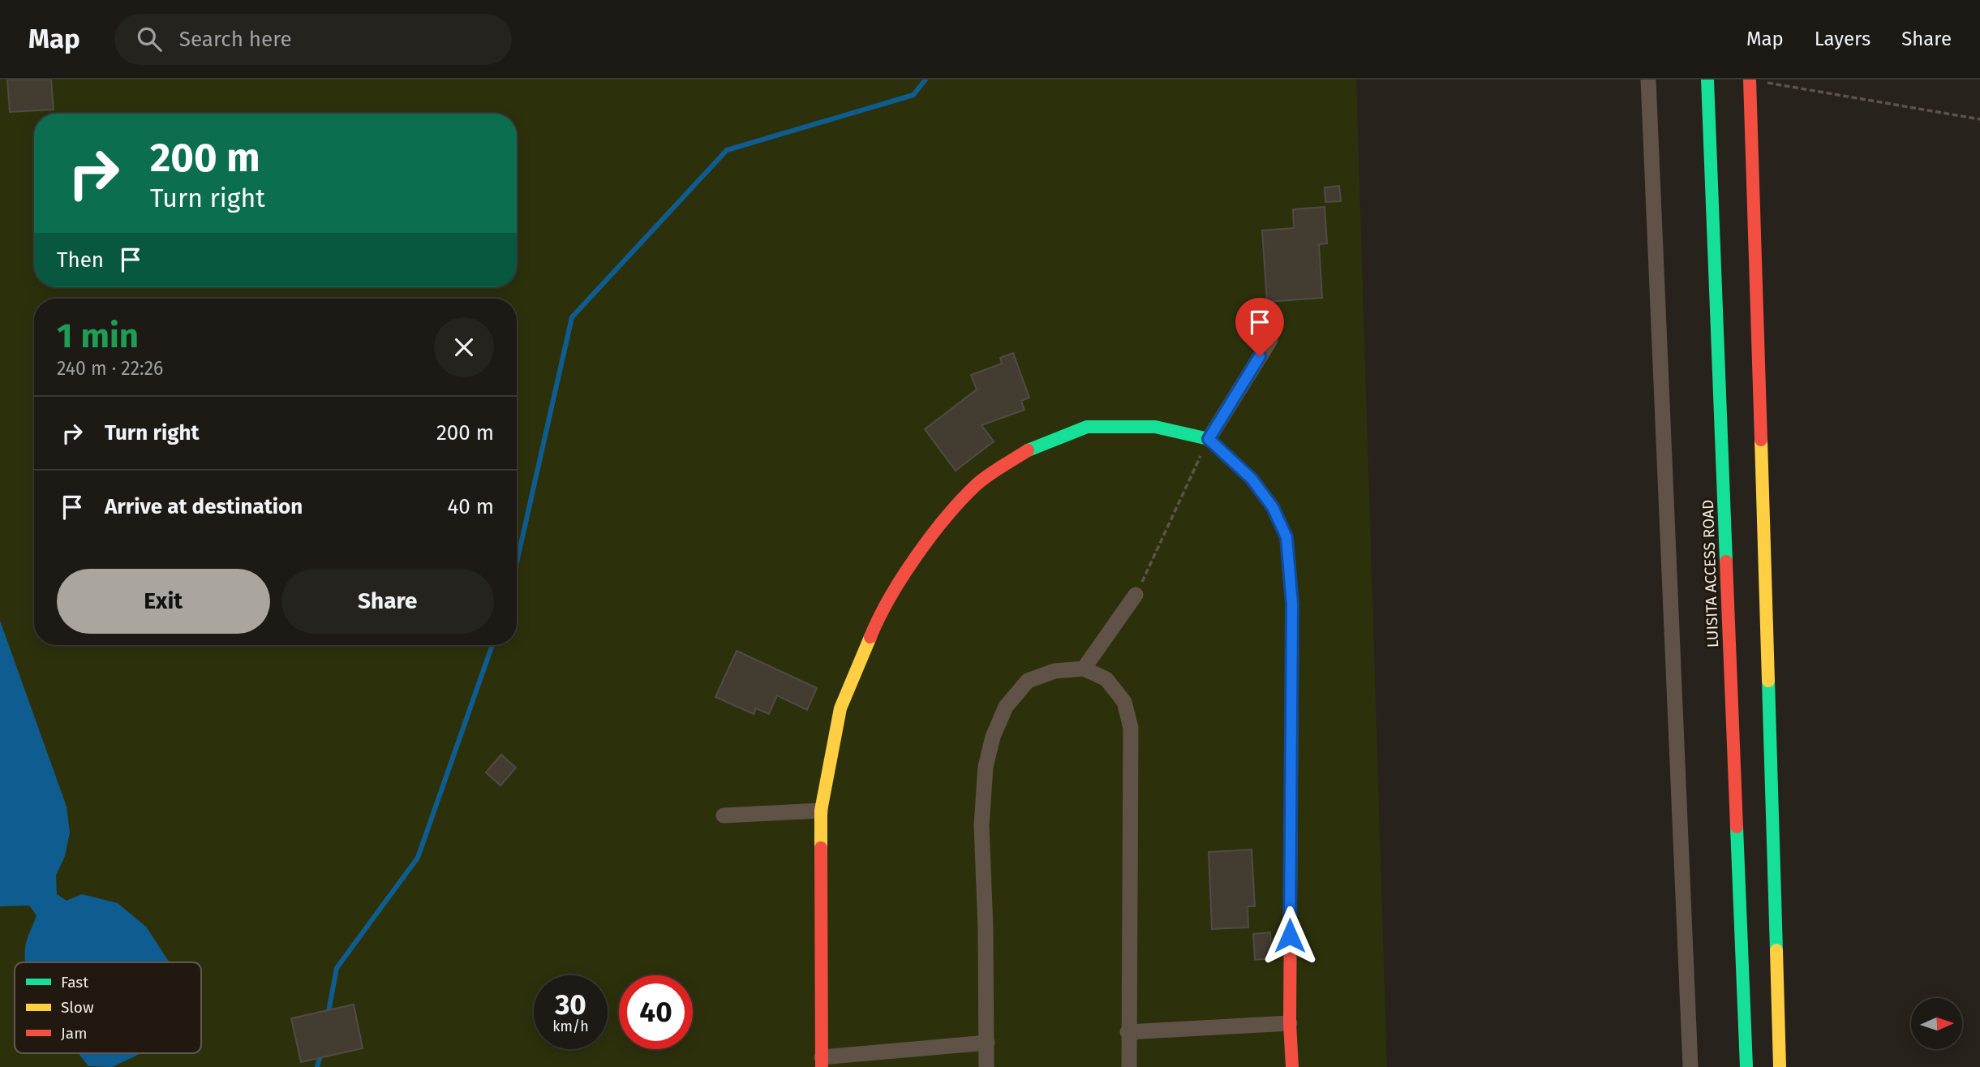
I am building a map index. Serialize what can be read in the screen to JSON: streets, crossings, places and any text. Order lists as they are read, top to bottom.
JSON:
{
  "streets": {
    "main road": ["LUISITA ACCESS ROAD"]
  },
  "legend": ["Fast", "Slow", "Jam"],
  "north": "right",
  "page": {
    "header": "Map",
    "search": "Search here",
    "nav": ["Map", "Layers", "Share"],
    "turn": ["200 m", "Turn right"],
    "then": "Then",
    "heading": ["1 min", "240 m · 22:26"],
    "list": [
      {
        "name": "Turn right",
        "value": "200 m"
      },
      {
        "name": "Arrive at destination",
        "value": "40 m"
      }
    ],
    "buttons": ["Exit", "Share"],
    "speed": "30 km/h",
    "limit": "40"
  }
}
